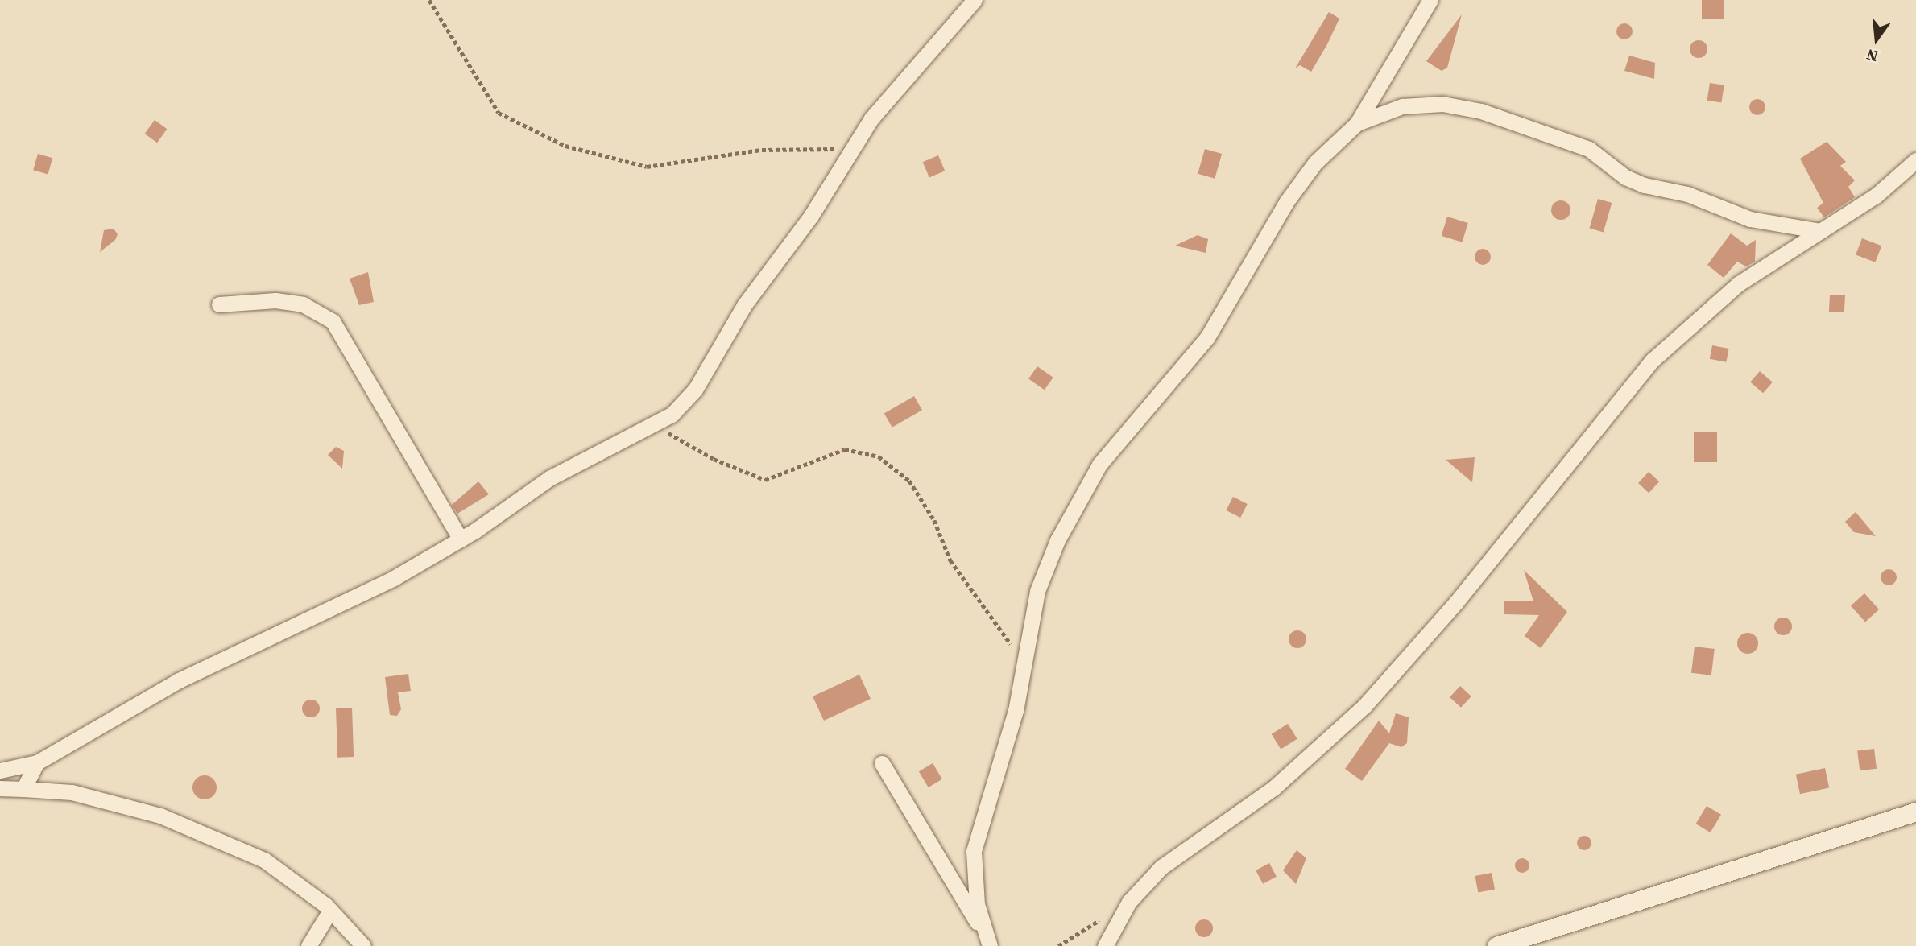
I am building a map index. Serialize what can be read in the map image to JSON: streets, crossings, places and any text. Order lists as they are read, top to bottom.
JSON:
{
  "north": "bottom"
}
